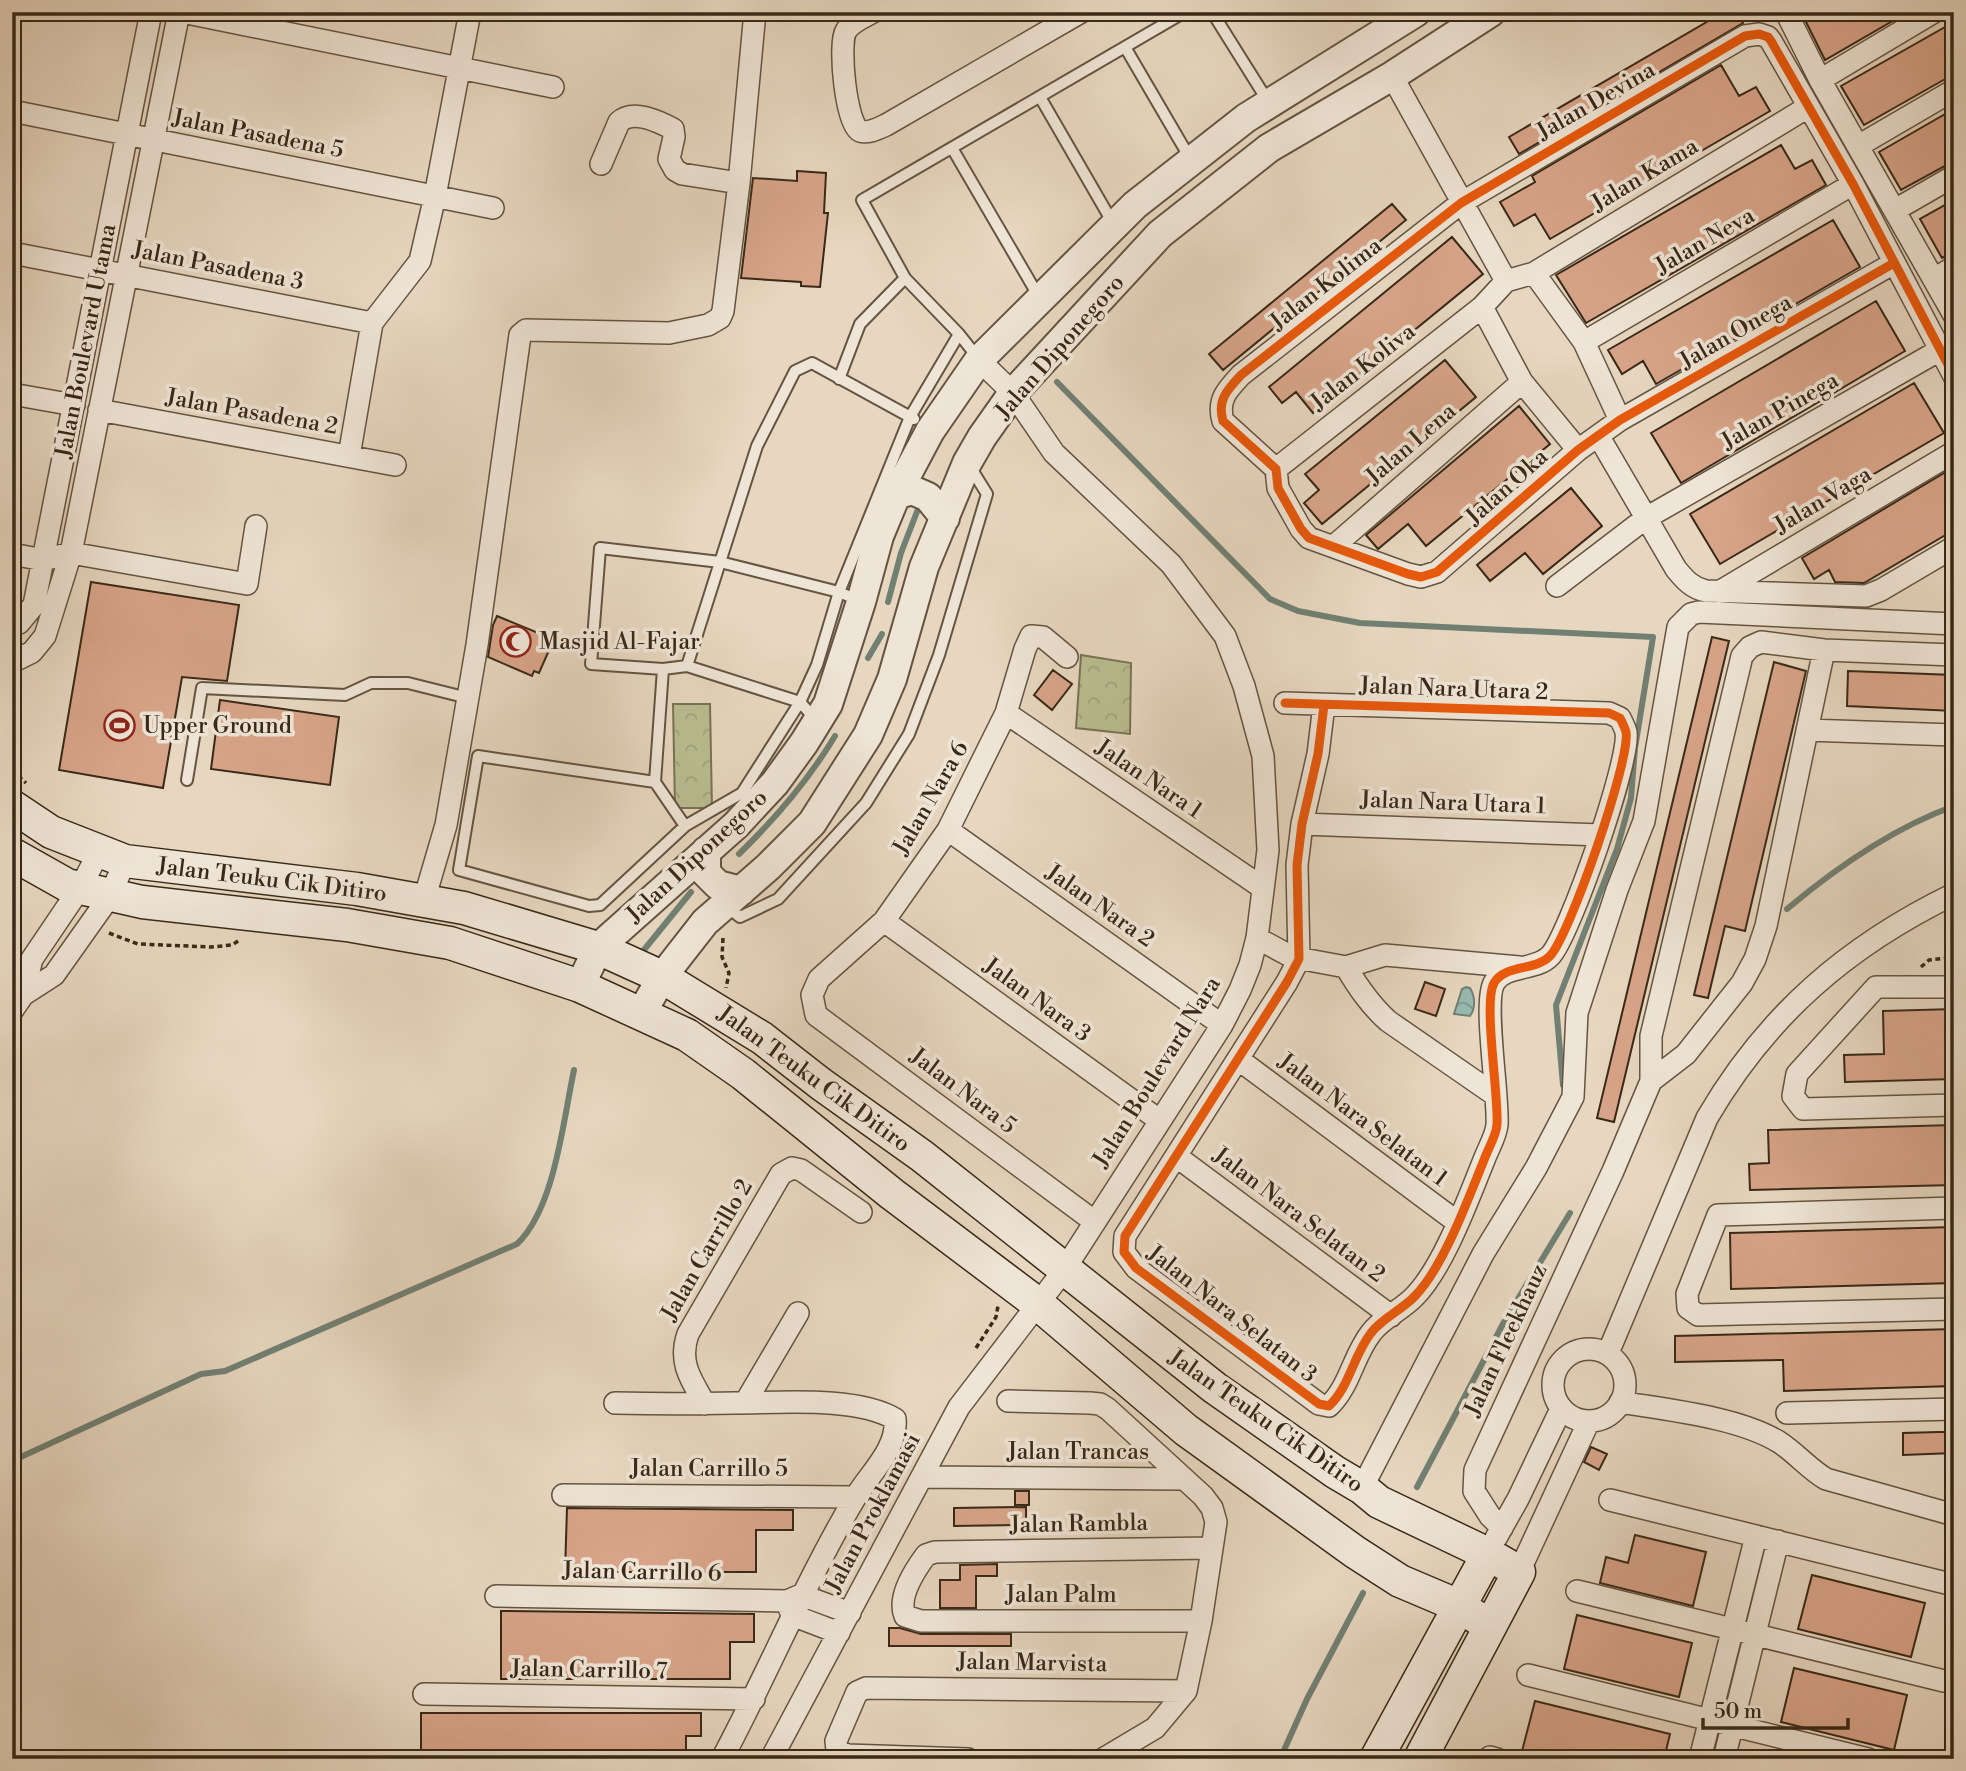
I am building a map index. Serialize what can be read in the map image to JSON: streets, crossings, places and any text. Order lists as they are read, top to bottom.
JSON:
{
  "streets": {
    "main road": ["Jalan Teuku Cik Ditiro"],
    "street": [
      "Jalan Devina",
      "Jalan Pasadena 5",
      "Jalan Kama",
      "Jalan Neva",
      "Jalan Pasadena 3",
      "Jalan Kolima",
      "Jalan Onega",
      "Jalan Boulevard Utama",
      "Jalan Diponegoro",
      "Jalan Koliva",
      "Jalan Pinega",
      "Jalan Pasadena 2",
      "Jalan Lena",
      "Jalan Oka",
      "Jalan Vaga",
      "Jalan Nara Utara 2",
      "Jalan Nara 1",
      "Jalan Nara 6",
      "Jalan Nara Utara 1",
      "Jalan Nara 2",
      "Jalan Nara 3",
      "Jalan Boulevard Nara",
      "Jalan Nara 5",
      "Jalan Nara Selatan 1",
      "Jalan Nara Selatan 2",
      "Jalan Carrillo 2",
      "Jalan Nara Selatan 3",
      "Jalan Fleekhauz",
      "Jalan Trancas",
      "Jalan Carrillo 5",
      "Jalan Proklamasi",
      "Jalan Rambla",
      "Jalan Carrillo 6",
      "Jalan Palm",
      "Jalan Marvista",
      "Jalan Carrillo 7"
    ]
  },
  "crossings": [
    ["Jalan Devina", "Jalan Kama"],
    ["Jalan Devina", "Jalan Kolima"],
    ["Jalan Pasadena 5", "Jalan Boulevard Utama"],
    ["Jalan Kama", "Jalan Koliva"],
    ["Jalan Pasadena 3", "Jalan Boulevard Utama"],
    ["Jalan Kolima", "Jalan Koliva"],
    ["Jalan Onega", "Jalan Oka"],
    ["Jalan Boulevard Utama", "Jalan Pasadena 2"],
    ["Jalan Diponegoro", "Jalan Teuku Cik Ditiro"],
    ["Jalan Diponegoro", "Jalan Boulevard Nara"],
    ["Jalan Lena", "Jalan Oka"],
    ["Jalan Nara Utara 2", "Jalan Nara Utara 1"],
    ["Jalan Nara 1", "Jalan Nara 6"],
    ["Jalan Nara 1", "Jalan Boulevard Nara"],
    ["Jalan Nara 6", "Jalan Nara 2"],
    ["Jalan Nara 6", "Jalan Nara 3"],
    ["Jalan Nara 6", "Jalan Nara 5"],
    ["Jalan Teuku Cik Ditiro", "Jalan Boulevard Nara"],
    ["Jalan Teuku Cik Ditiro", "Jalan Fleekhauz"],
    ["Jalan Teuku Cik Ditiro", "Jalan Proklamasi"],
    ["Jalan Nara 2", "Jalan Boulevard Nara"],
    ["Jalan Nara 3", "Jalan Boulevard Nara"],
    ["Jalan Boulevard Nara", "Jalan Nara 5"],
    ["Jalan Boulevard Nara", "Jalan Proklamasi"],
    ["Jalan Nara Selatan 2", "Jalan Nara Selatan 3"],
    ["Jalan Trancas", "Jalan Proklamasi"],
    ["Jalan Rambla", "Jalan Palm"]
  ],
  "places": {
    "mosque": ["Masjid Al-Fajar"],
    "sports": ["Upper Ground"]
  },
  "scale_bar": "50 m"
}
